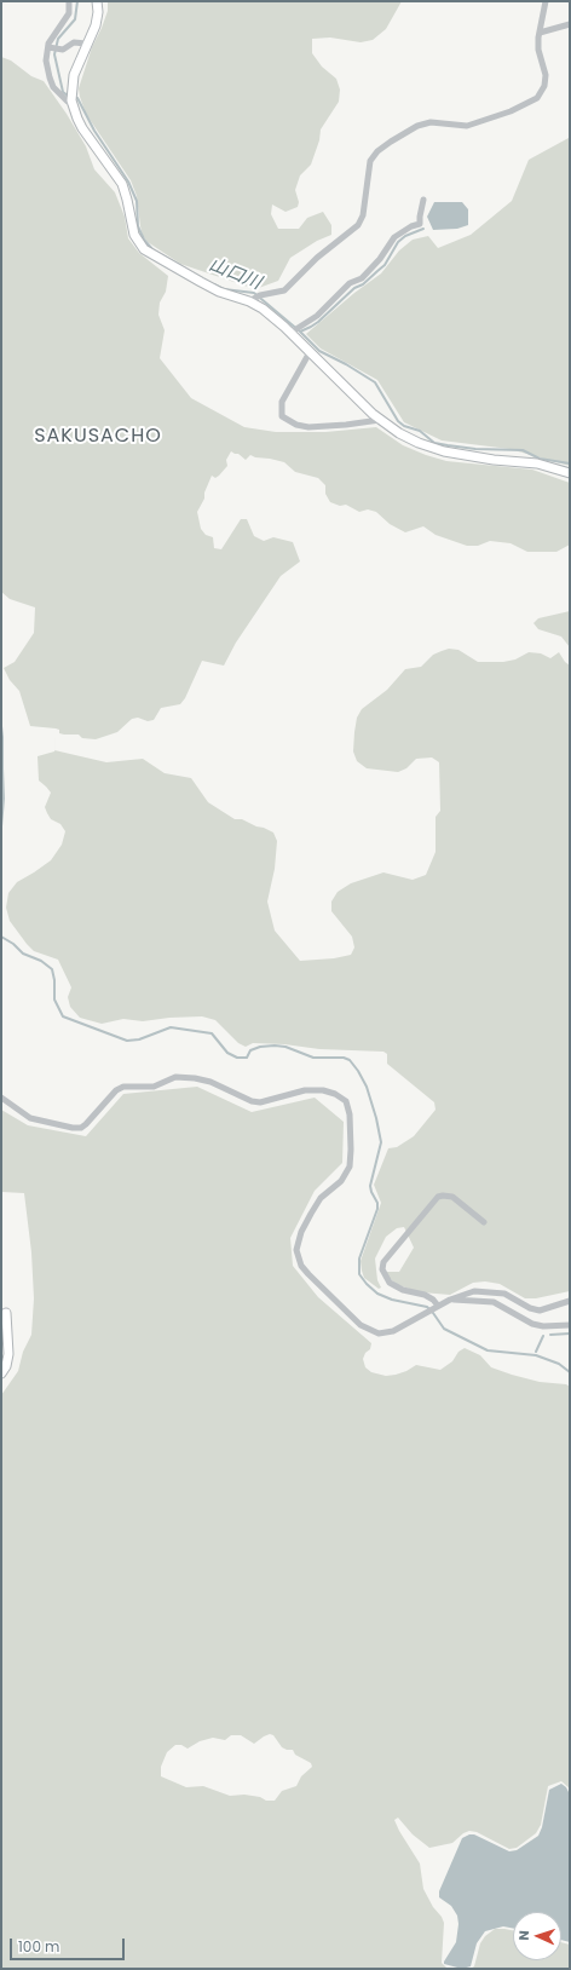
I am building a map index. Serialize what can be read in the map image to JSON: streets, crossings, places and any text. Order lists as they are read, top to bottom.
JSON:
{
  "districts": ["SAKUSACHO"],
  "water": ["山口川"],
  "scale_bar": "100 m",
  "north": "left"
}
